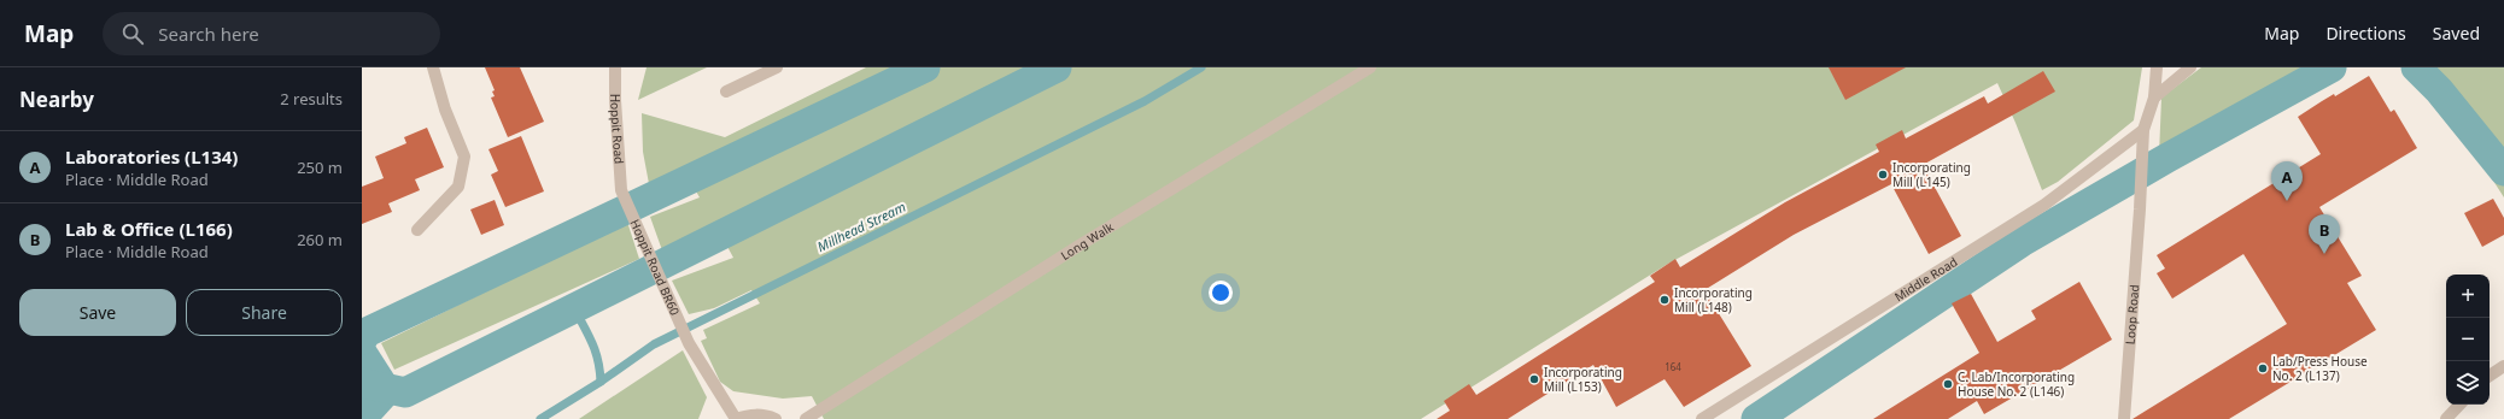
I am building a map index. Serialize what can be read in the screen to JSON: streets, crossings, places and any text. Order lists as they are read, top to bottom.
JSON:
{
  "streets": {
    "street": [
      "Hoppit Road",
      "Long Walk",
      "Hoppit Road BR60",
      "Middle Road",
      "Loop Road"
    ]
  },
  "crossings": [
    ["Hoppit Road", "Hoppit Road BR60"],
    ["Middle Road", "Loop Road"]
  ],
  "water": ["Millhead Stream"],
  "places": [
    "Incorporating Mill (L145)",
    "Incorporating Mill (L148)",
    "Lab/Press House No. 2 (L137)",
    "Incorporating Mill (L153)",
    "C. Lab/Incorporating House No. 2 (L146)"
  ],
  "house_numbers": ["164"],
  "page": {
    "header": "Map",
    "search": "Search here",
    "nav": ["Map", "Directions", "Saved"],
    "heading": ["Nearby", "2 results"],
    "list": [
      {
        "mark": "A",
        "name": "Laboratories (L134)",
        "note": "Place · Middle Road",
        "value": "250 m"
      },
      {
        "mark": "B",
        "name": "Lab & Office (L166)",
        "note": "Place · Middle Road",
        "value": "260 m"
      }
    ],
    "pins": ["A", "B"],
    "buttons": ["Save", "Share"],
    "map_buttons": ["+", "−"]
  }
}
